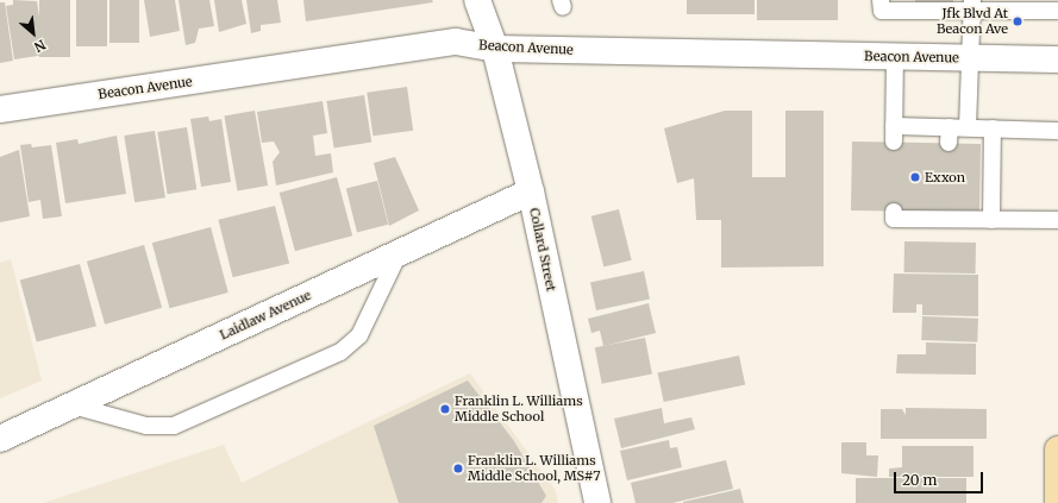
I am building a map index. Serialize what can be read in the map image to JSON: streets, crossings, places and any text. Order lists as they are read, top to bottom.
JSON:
{
  "streets": {
    "street": ["Beacon Avenue", "Collard Street", "Laidlaw Avenue"]
  },
  "crossings": [
    ["Beacon Avenue", "Collard Street"],
    ["Collard Street", "Laidlaw Avenue"]
  ],
  "places": [
    "Jfk Blvd At Beacon Ave",
    "Exxon",
    "Franklin L. Williams Middle School",
    "Franklin L. Williams Middle School, MS#7"
  ],
  "scale_bar": "20 m",
  "north": "bottom right"
}
